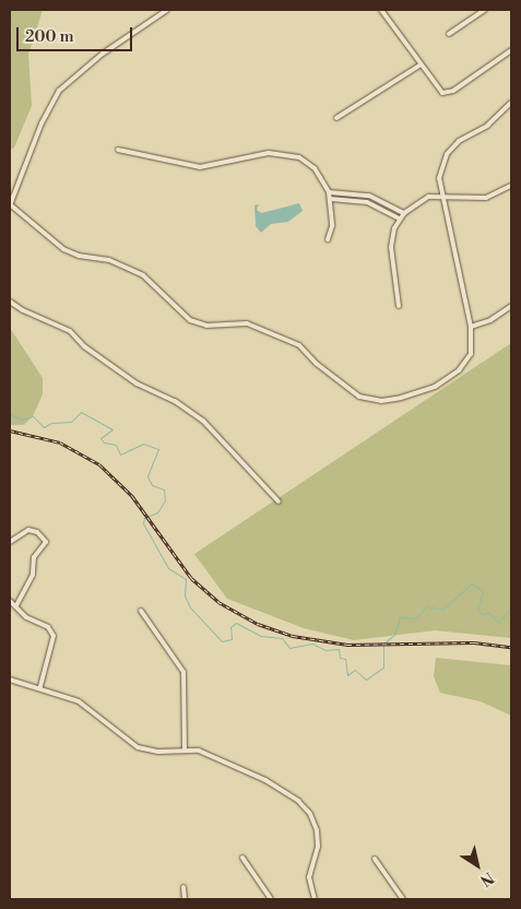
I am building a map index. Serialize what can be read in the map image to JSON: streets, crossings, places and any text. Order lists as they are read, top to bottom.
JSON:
{
  "scale_bar": "200 m",
  "north": "bottom right"
}
